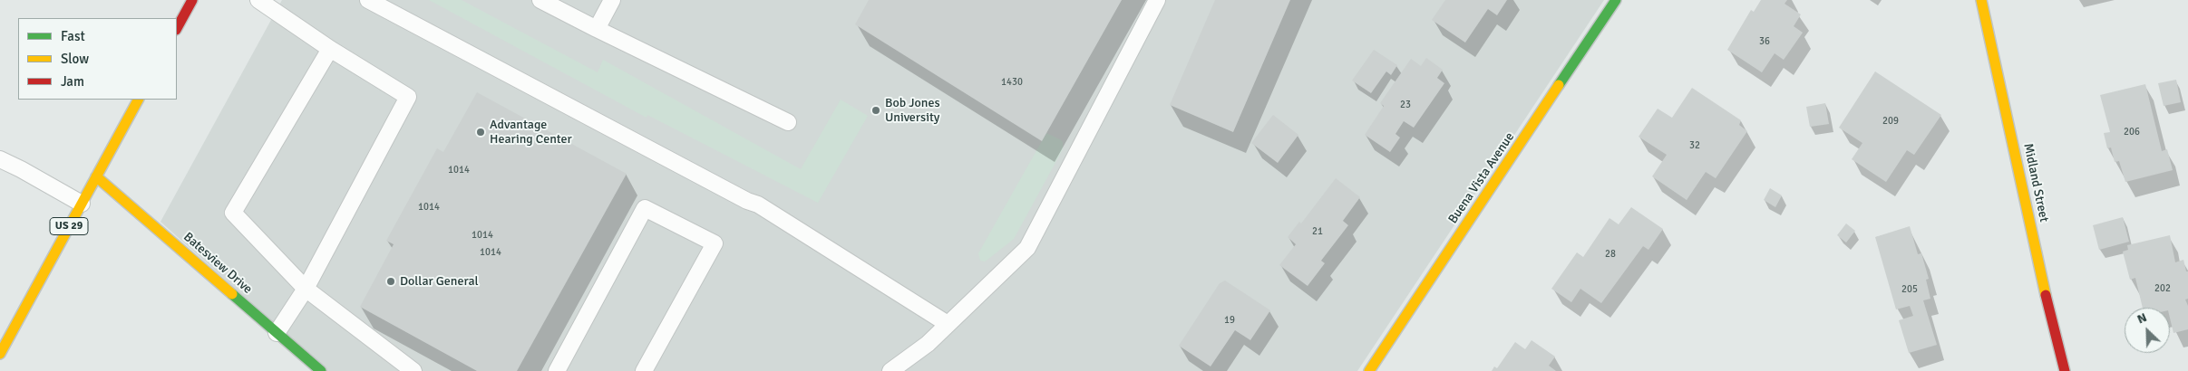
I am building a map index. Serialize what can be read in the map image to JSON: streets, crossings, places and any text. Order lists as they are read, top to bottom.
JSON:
{
  "streets": {
    "street": [
      "Buena Vista Avenue",
      "Midland Street",
      "US 29",
      "Batesview Drive"
    ]
  },
  "crossings": [
    ["US 29", "Batesview Drive"]
  ],
  "places": ["Bob Jones University", "Advantage Hearing Center", "Dollar General"],
  "house_numbers": [
    "36",
    "1430",
    "23",
    "209",
    "206",
    "32",
    "1014",
    "1014",
    "21",
    "1014",
    "1014",
    "28",
    "202",
    "205",
    "19"
  ],
  "legend": ["Fast", "Slow", "Jam"],
  "north": "top left"
}
